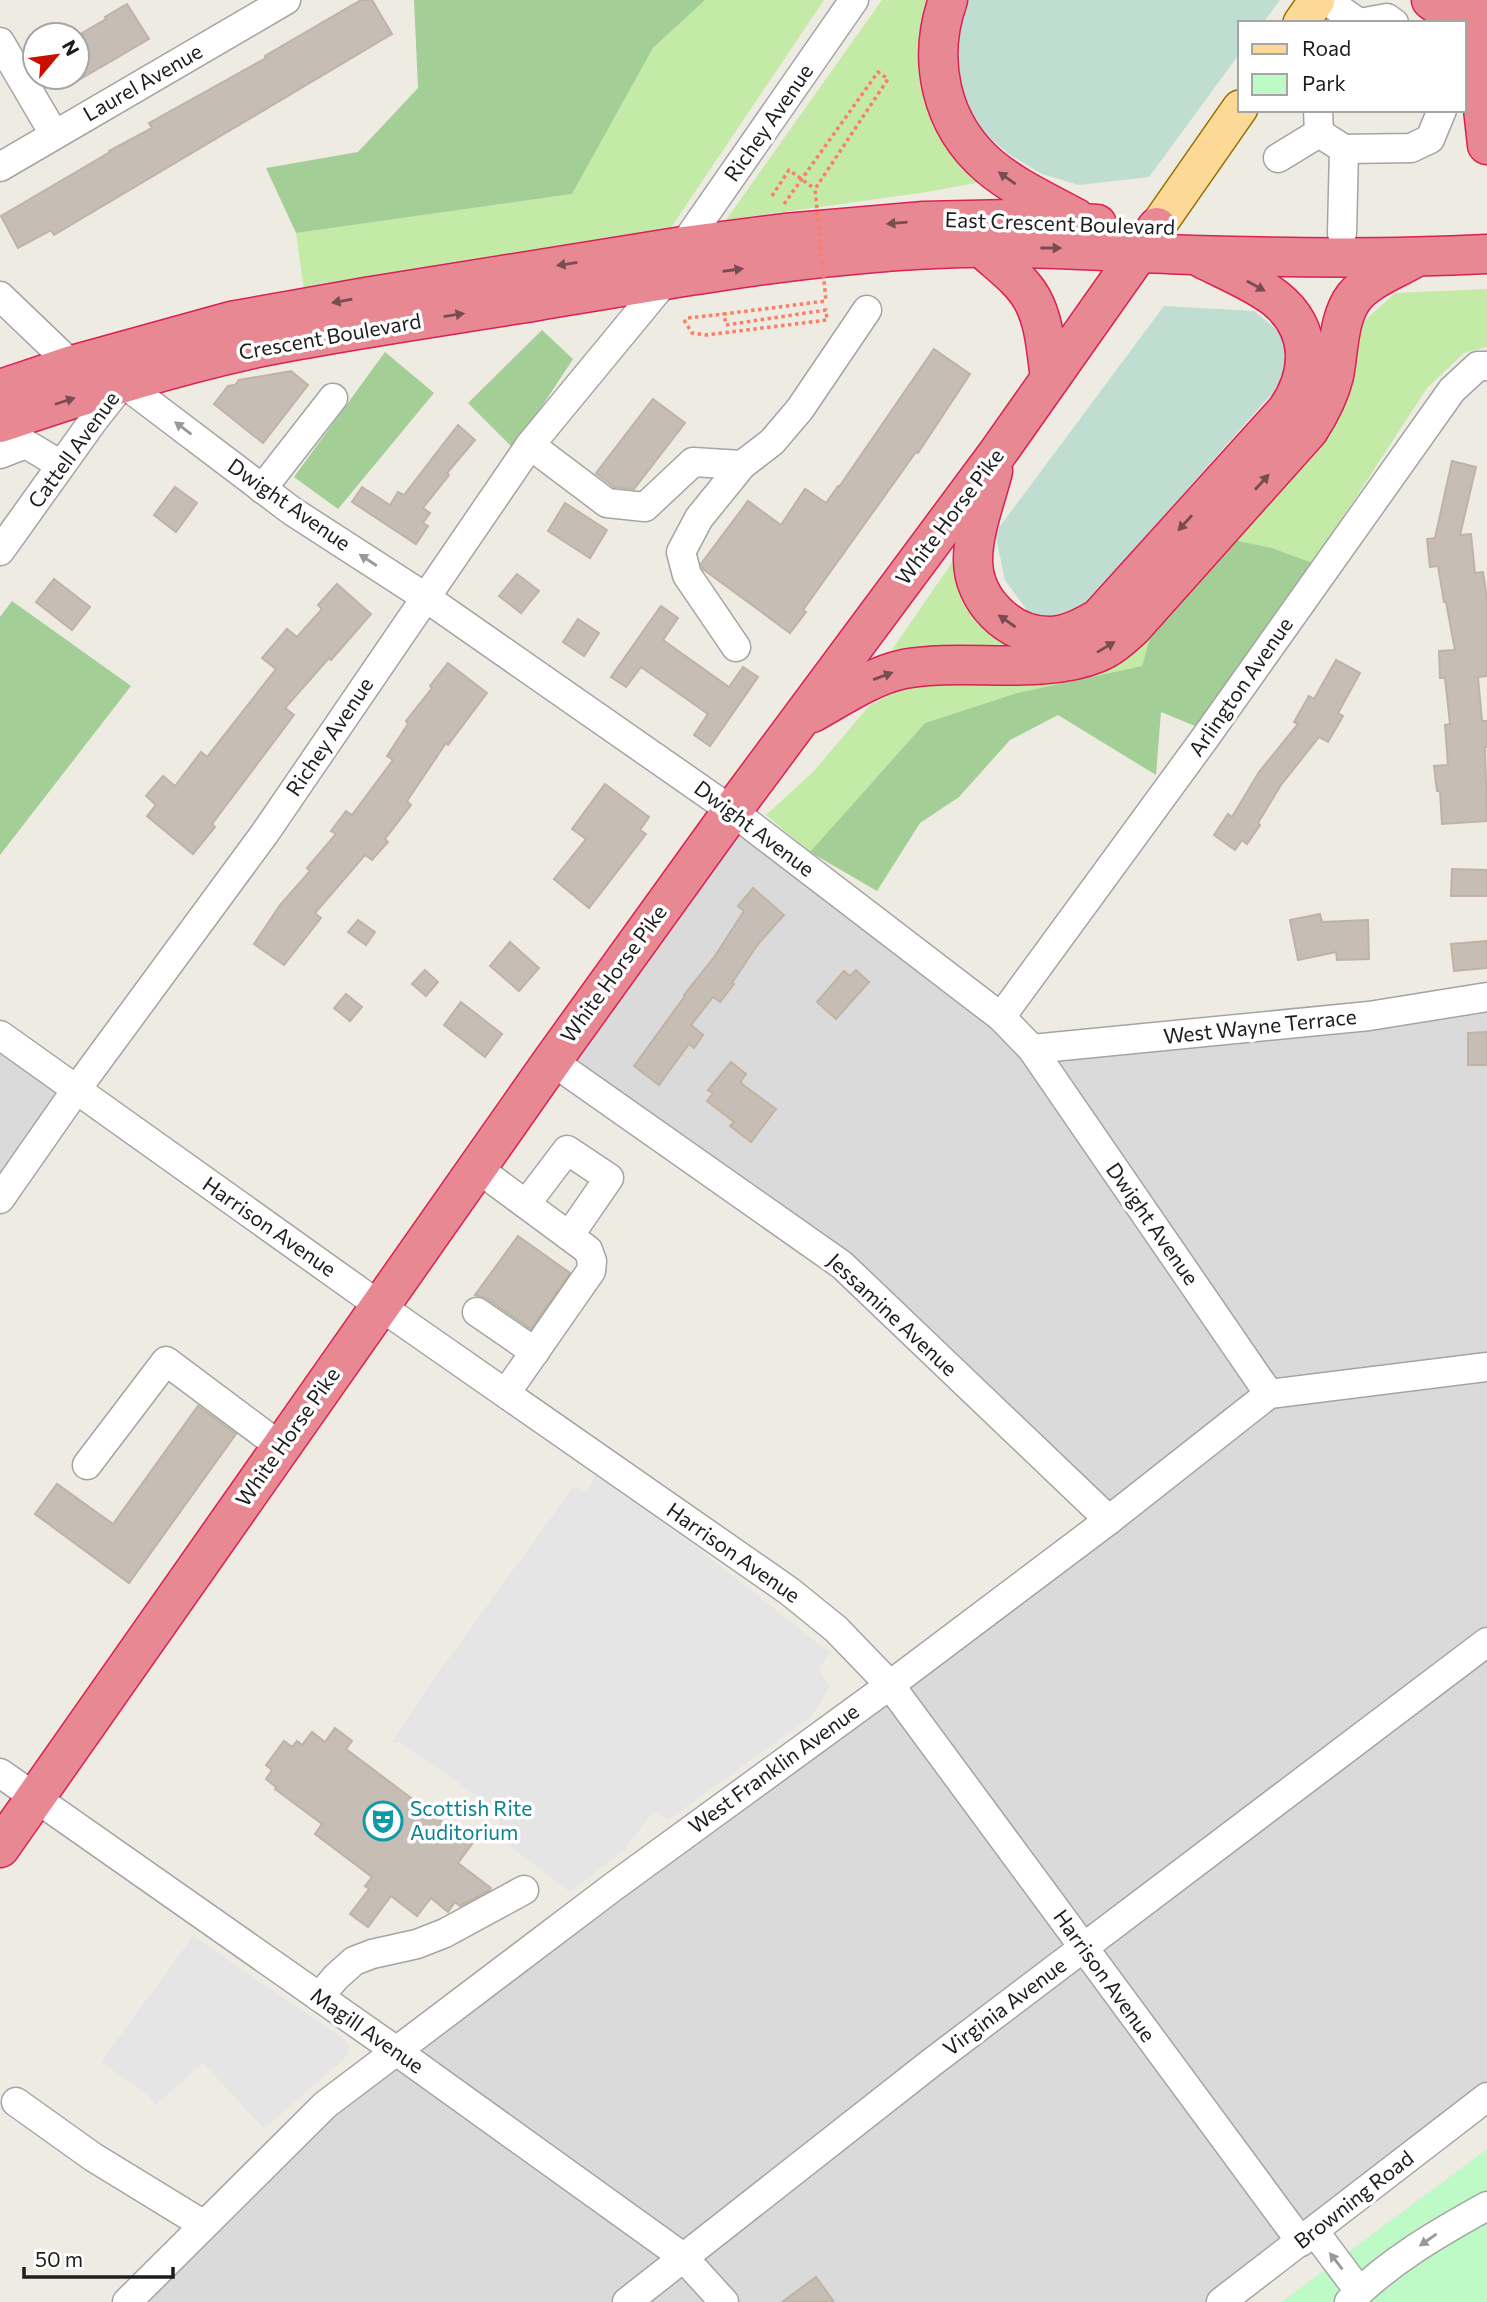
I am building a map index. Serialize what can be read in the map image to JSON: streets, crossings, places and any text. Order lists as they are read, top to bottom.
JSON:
{
  "streets": {
    "highway": ["East Crescent Boulevard", "Crescent Boulevard", "White Horse Pike"],
    "street": [
      "Laurel Avenue",
      "Richey Avenue",
      "Cattell Avenue",
      "Dwight Avenue",
      "Arlington Avenue",
      "West Wayne Terrace",
      "Harrison Avenue",
      "Jessamine Avenue",
      "West Franklin Avenue",
      "Virginia Avenue",
      "Magill Avenue",
      "Browning Road"
    ]
  },
  "crossings": [
    ["Richey Avenue", "East Crescent Boulevard"],
    ["Richey Avenue", "Crescent Boulevard"],
    ["Richey Avenue", "Dwight Avenue"],
    ["Richey Avenue", "Harrison Avenue"],
    ["East Crescent Boulevard", "Crescent Boulevard"],
    ["East Crescent Boulevard", "White Horse Pike"],
    ["Crescent Boulevard", "Cattell Avenue"],
    ["Crescent Boulevard", "Dwight Avenue"],
    ["Cattell Avenue", "Dwight Avenue"],
    ["Dwight Avenue", "White Horse Pike"],
    ["Dwight Avenue", "Arlington Avenue"],
    ["Dwight Avenue", "West Wayne Terrace"],
    ["Dwight Avenue", "West Franklin Avenue"],
    ["White Horse Pike", "Harrison Avenue"],
    ["White Horse Pike", "Jessamine Avenue"],
    ["White Horse Pike", "Magill Avenue"],
    ["Harrison Avenue", "West Franklin Avenue"],
    ["Harrison Avenue", "Virginia Avenue"],
    ["Harrison Avenue", "Browning Road"],
    ["Jessamine Avenue", "West Franklin Avenue"],
    ["West Franklin Avenue", "Magill Avenue"],
    ["Virginia Avenue", "Magill Avenue"]
  ],
  "places": {
    "theatre": ["Scottish Rite Auditorium"]
  },
  "legend": ["Road", "Park"],
  "scale_bar": "50 m",
  "north": "top right"
}
